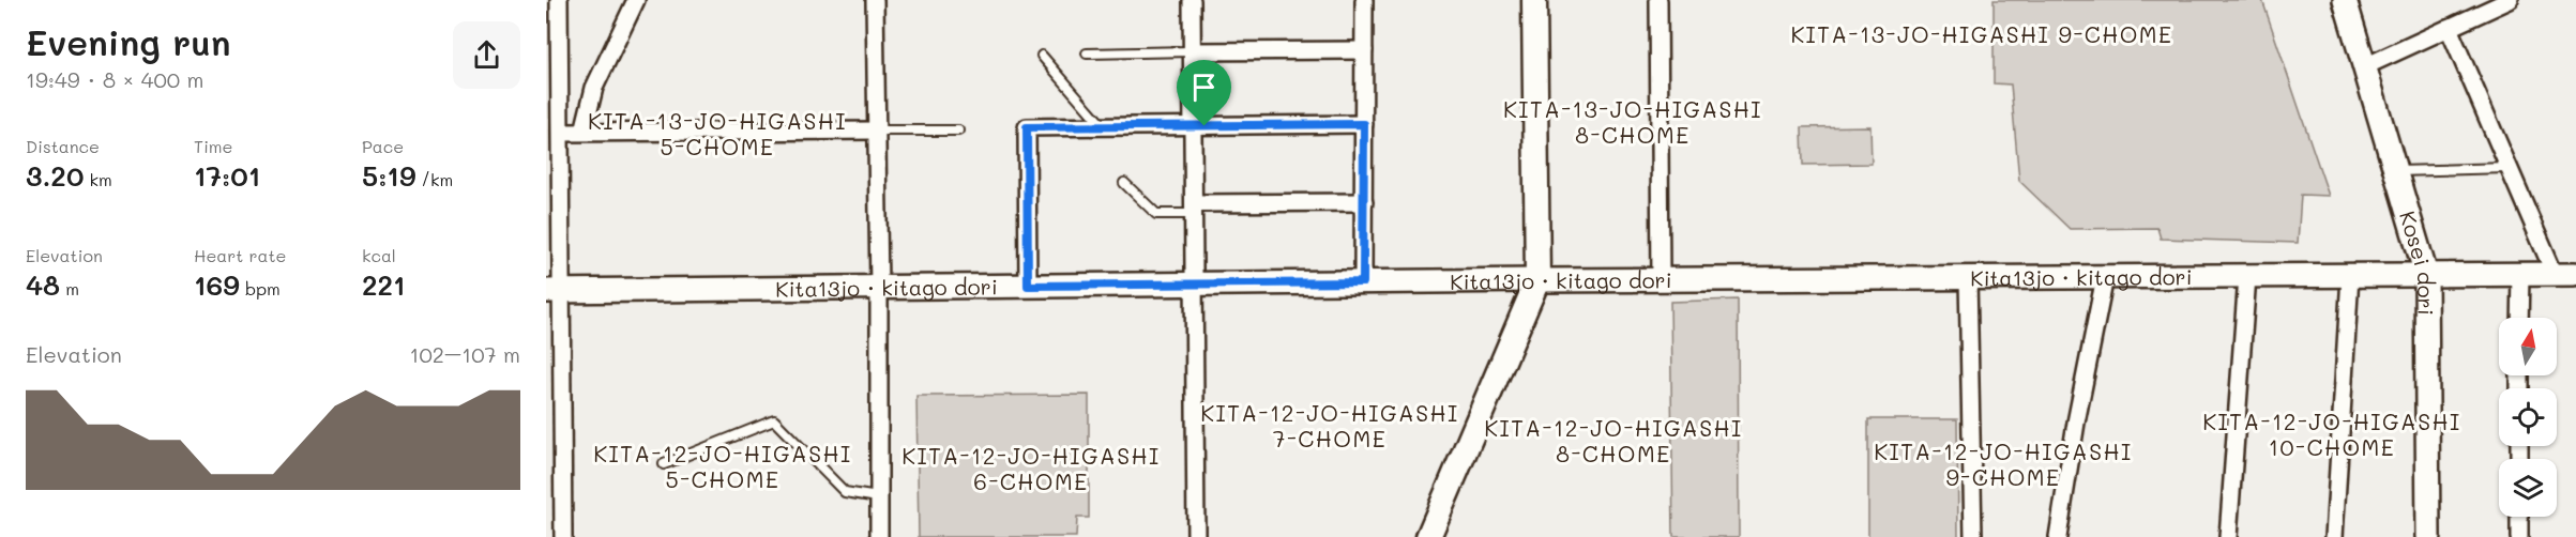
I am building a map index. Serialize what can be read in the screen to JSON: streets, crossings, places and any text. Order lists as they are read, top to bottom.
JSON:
{
  "streets": {
    "street": ["Kosei dori", "Kita13jo・kitago dori"]
  },
  "crossings": [
    ["Kosei dori", "Kita13jo・kitago dori"]
  ],
  "districts": [
    "KITA-13-JO-HIGASHI 9-CHOME",
    "KITA-13-JO-HIGASHI 8-CHOME",
    "KITA-13-JO-HIGASHI 5-CHOME",
    "KITA-12-JO-HIGASHI 7-CHOME",
    "KITA-12-JO-HIGASHI 10-CHOME",
    "KITA-12-JO-HIGASHI 8-CHOME",
    "KITA-12-JO-HIGASHI 9-CHOME",
    "KITA-12-JO-HIGASHI 5-CHOME",
    "KITA-12-JO-HIGASHI 6-CHOME"
  ],
  "north": "top",
  "page": {
    "heading": ["Evening run", "19:49 · 8 × 400 m"],
    "stats": [
      ["Distance", "3.20 km"],
      ["Time", "17:01"],
      ["Pace", "5:19 /km"],
      ["Elevation", "48 m"],
      ["Heart rate", "169 bpm"],
      ["kcal", "221"]
    ],
    "chart": ["Elevation", "102–107 m"]
  }
}
